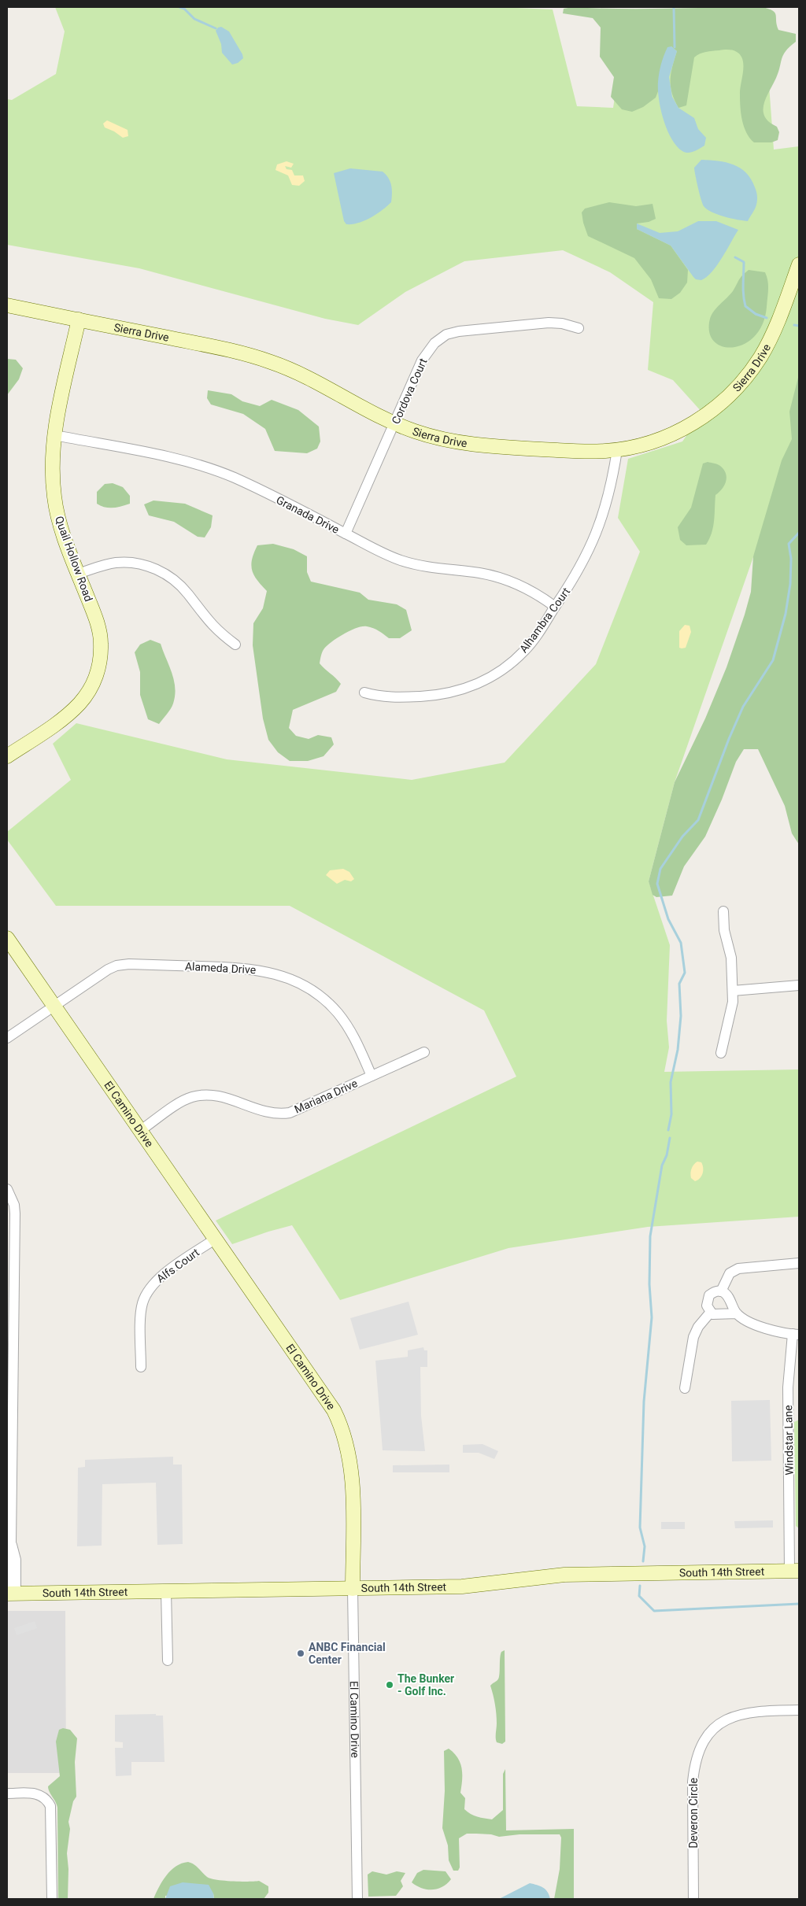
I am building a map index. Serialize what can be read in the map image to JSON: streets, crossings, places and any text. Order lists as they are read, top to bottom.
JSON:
{
  "streets": {
    "street": [
      "Sierra Drive",
      "Cordova Court",
      "Granada Drive",
      "Quail Hollow Road",
      "Alhambra Court",
      "Alameda Drive",
      "Mariana Drive",
      "El Camino Drive",
      "Alfs Court",
      "Windstar Lane",
      "South 14th Street",
      "Deveron Circle"
    ]
  },
  "crossings": [
    ["Sierra Drive", "Cordova Court"],
    ["Sierra Drive", "Quail Hollow Road"],
    ["Sierra Drive", "Alhambra Court"],
    ["Cordova Court", "Granada Drive"],
    ["Granada Drive", "Quail Hollow Road"],
    ["Granada Drive", "Alhambra Court"],
    ["Alameda Drive", "Mariana Drive"],
    ["Alameda Drive", "El Camino Drive"],
    ["Mariana Drive", "El Camino Drive"],
    ["El Camino Drive", "Alfs Court"],
    ["El Camino Drive", "South 14th Street"],
    ["Windstar Lane", "South 14th Street"]
  ],
  "places": ["ANBC Financial Center", "The Bunker - Golf Inc."]
}
